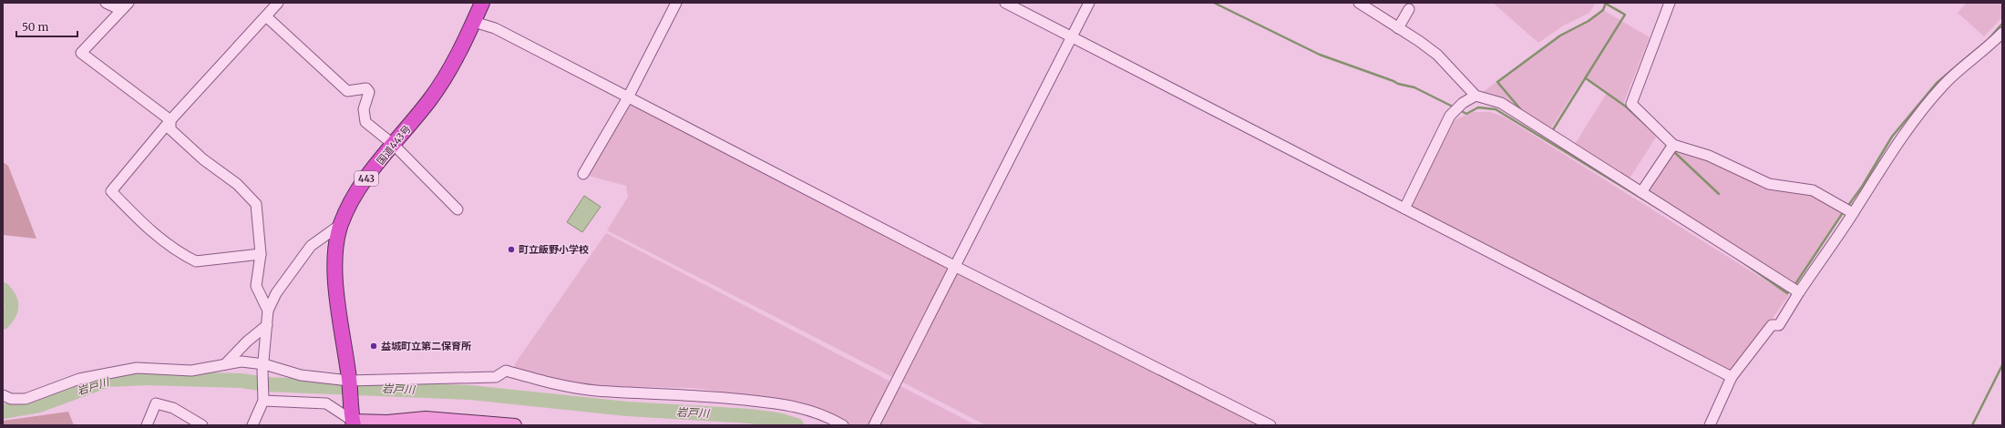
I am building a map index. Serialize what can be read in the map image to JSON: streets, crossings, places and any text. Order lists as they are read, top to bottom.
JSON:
{
  "streets": {
    "highway": ["国道443号", "443"]
  },
  "water": ["岩戸川"],
  "places": ["町立飯野小学校", "益城町立第二保育所"],
  "scale_bar": "50 m"
}
